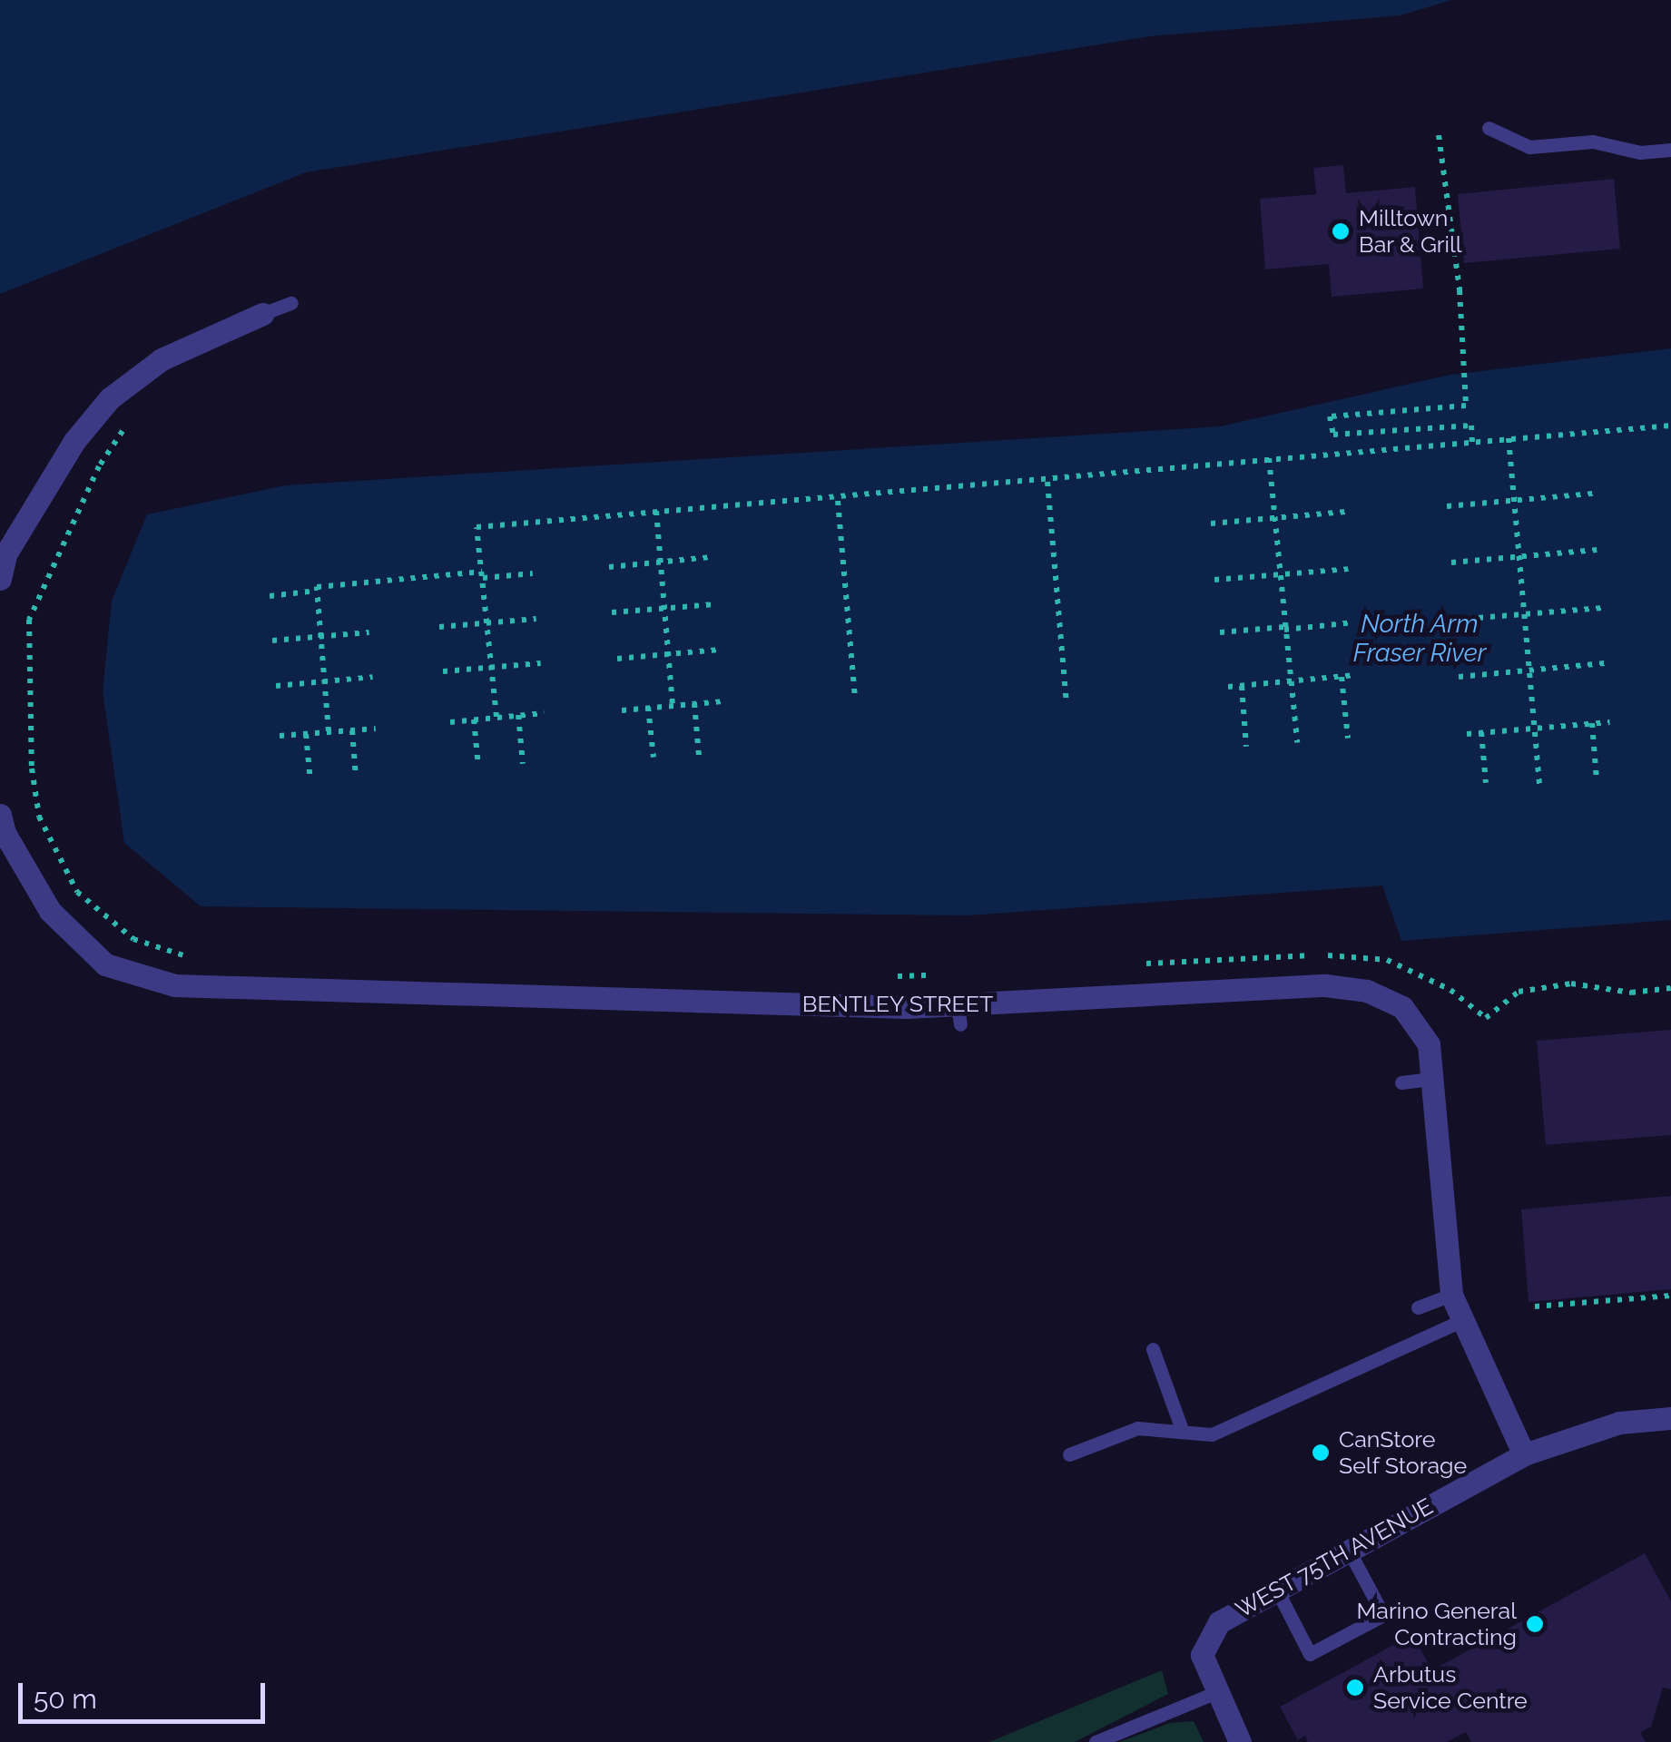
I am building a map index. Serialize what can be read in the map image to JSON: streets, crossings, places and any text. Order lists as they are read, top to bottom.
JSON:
{
  "streets": {
    "street": ["BENTLEY STREET", "WEST 75TH AVENUE"]
  },
  "crossings": [
    ["BENTLEY STREET", "WEST 75TH AVENUE"]
  ],
  "water": ["North Arm Fraser River"],
  "places": [
    "Milltown Bar & Grill",
    "CanStore Self Storage",
    "Marino General Contracting",
    "Arbutus Service Centre"
  ],
  "scale_bar": "50 m"
}
